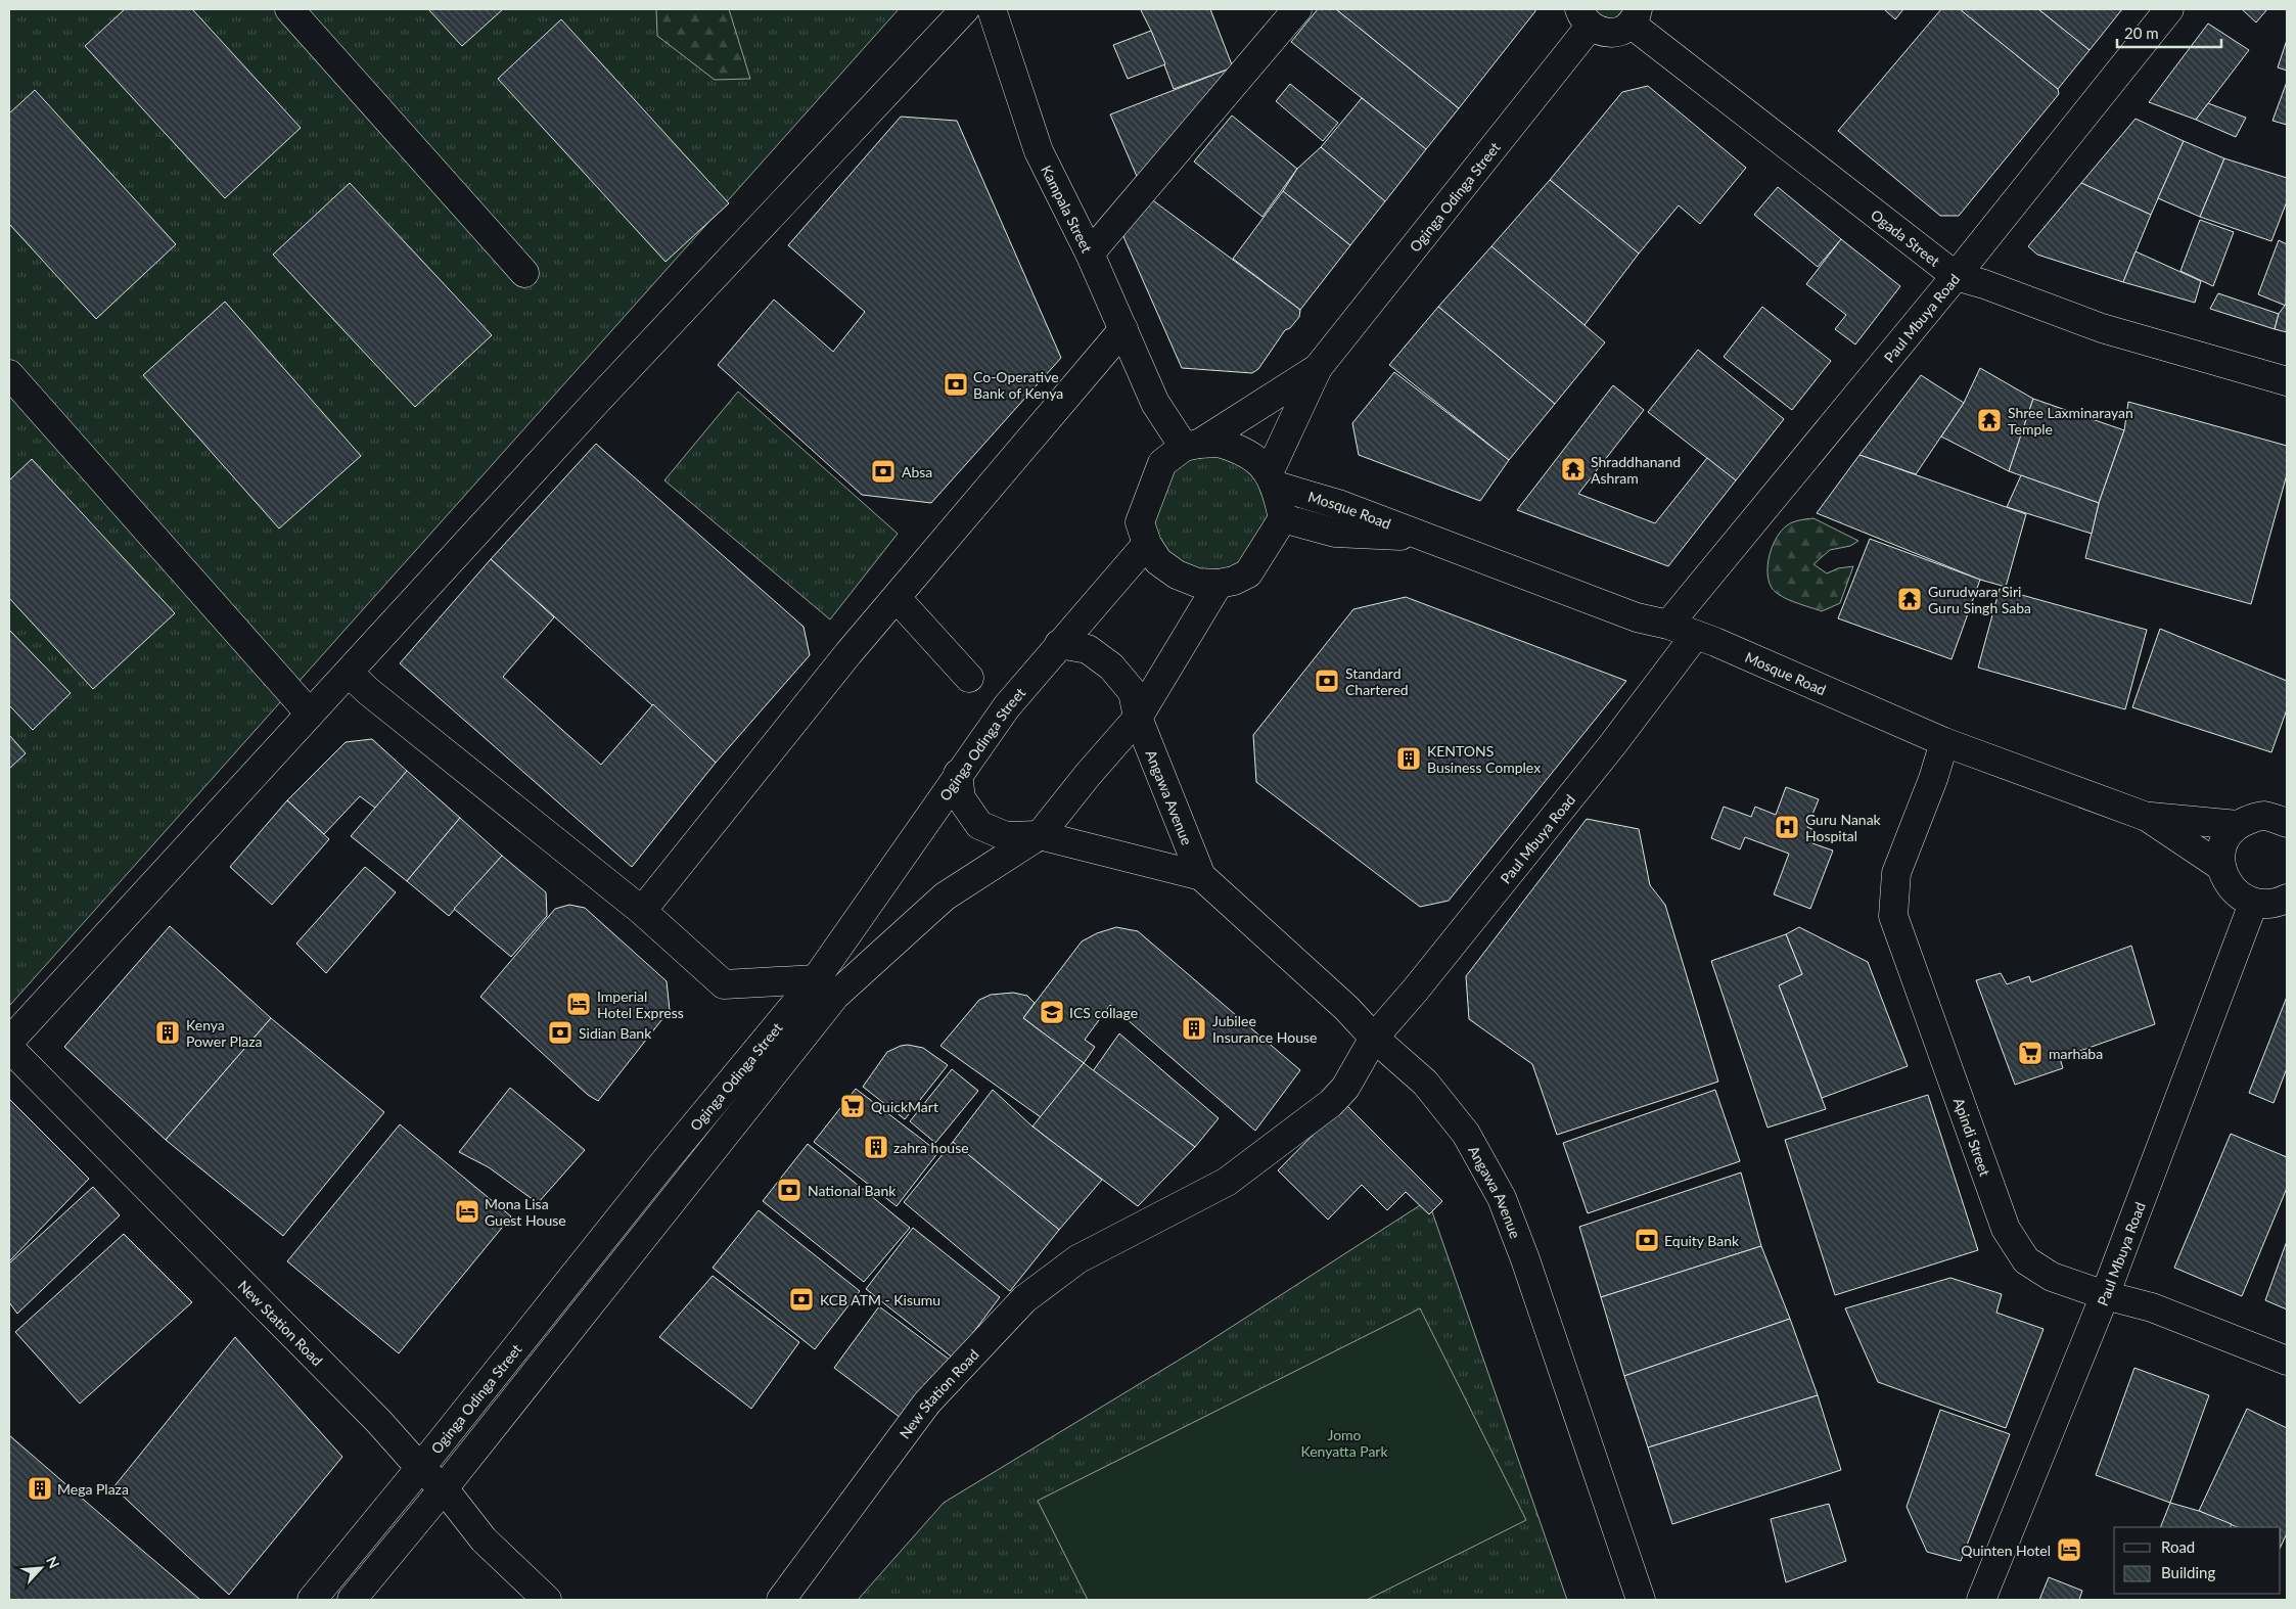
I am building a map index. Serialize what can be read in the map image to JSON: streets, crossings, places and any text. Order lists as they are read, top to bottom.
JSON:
{
  "streets": {
    "street": [
      "Oginga Odinga Street",
      "Kampala Street",
      "Ogada Street",
      "Paul Mbuya Road",
      "Mosque Road",
      "Angawa Avenue",
      "Apindi Street",
      "New Station Road"
    ]
  },
  "crossings": [
    ["Oginga Odinga Street", "Kampala Street"],
    ["Oginga Odinga Street", "Mosque Road"],
    ["Oginga Odinga Street", "Angawa Avenue"],
    ["Oginga Odinga Street", "New Station Road"],
    ["Kampala Street", "Mosque Road"],
    ["Ogada Street", "Paul Mbuya Road"],
    ["Paul Mbuya Road", "Mosque Road"],
    ["Paul Mbuya Road", "Angawa Avenue"],
    ["Paul Mbuya Road", "Apindi Street"],
    ["Paul Mbuya Road", "New Station Road"],
    ["Mosque Road", "Apindi Street"]
  ],
  "parks": ["Jomo Kenyatta Park"],
  "places": {
    "bank": [
      "Co-Operative Bank of Kenya",
      "Absa",
      "Standard Chartered",
      "Sidian Bank",
      "National Bank",
      "Equity Bank",
      "KCB ATM - Kisumu"
    ],
    "temple": ["Shree Laxminarayan Temple", "Shraddhanand Ashram", "Gurudwara Siri Guru Singh Saba"],
    "building": [
      "KENTONS Business Complex",
      "Jubilee Insurance House",
      "Kenya Power Plaza",
      "zahra house",
      "Mega Plaza"
    ],
    "hospital": ["Guru Nanak Hospital"],
    "hotel": ["Imperial Hotel Express", "Mona Lisa Guest House", "Quinten Hotel"],
    "school or university": ["ICS collage"],
    "supermarket": ["marhaba", "QuickMart"]
  },
  "legend": ["Road", "Building"],
  "scale_bar": "20 m",
  "north": "top right"
}
